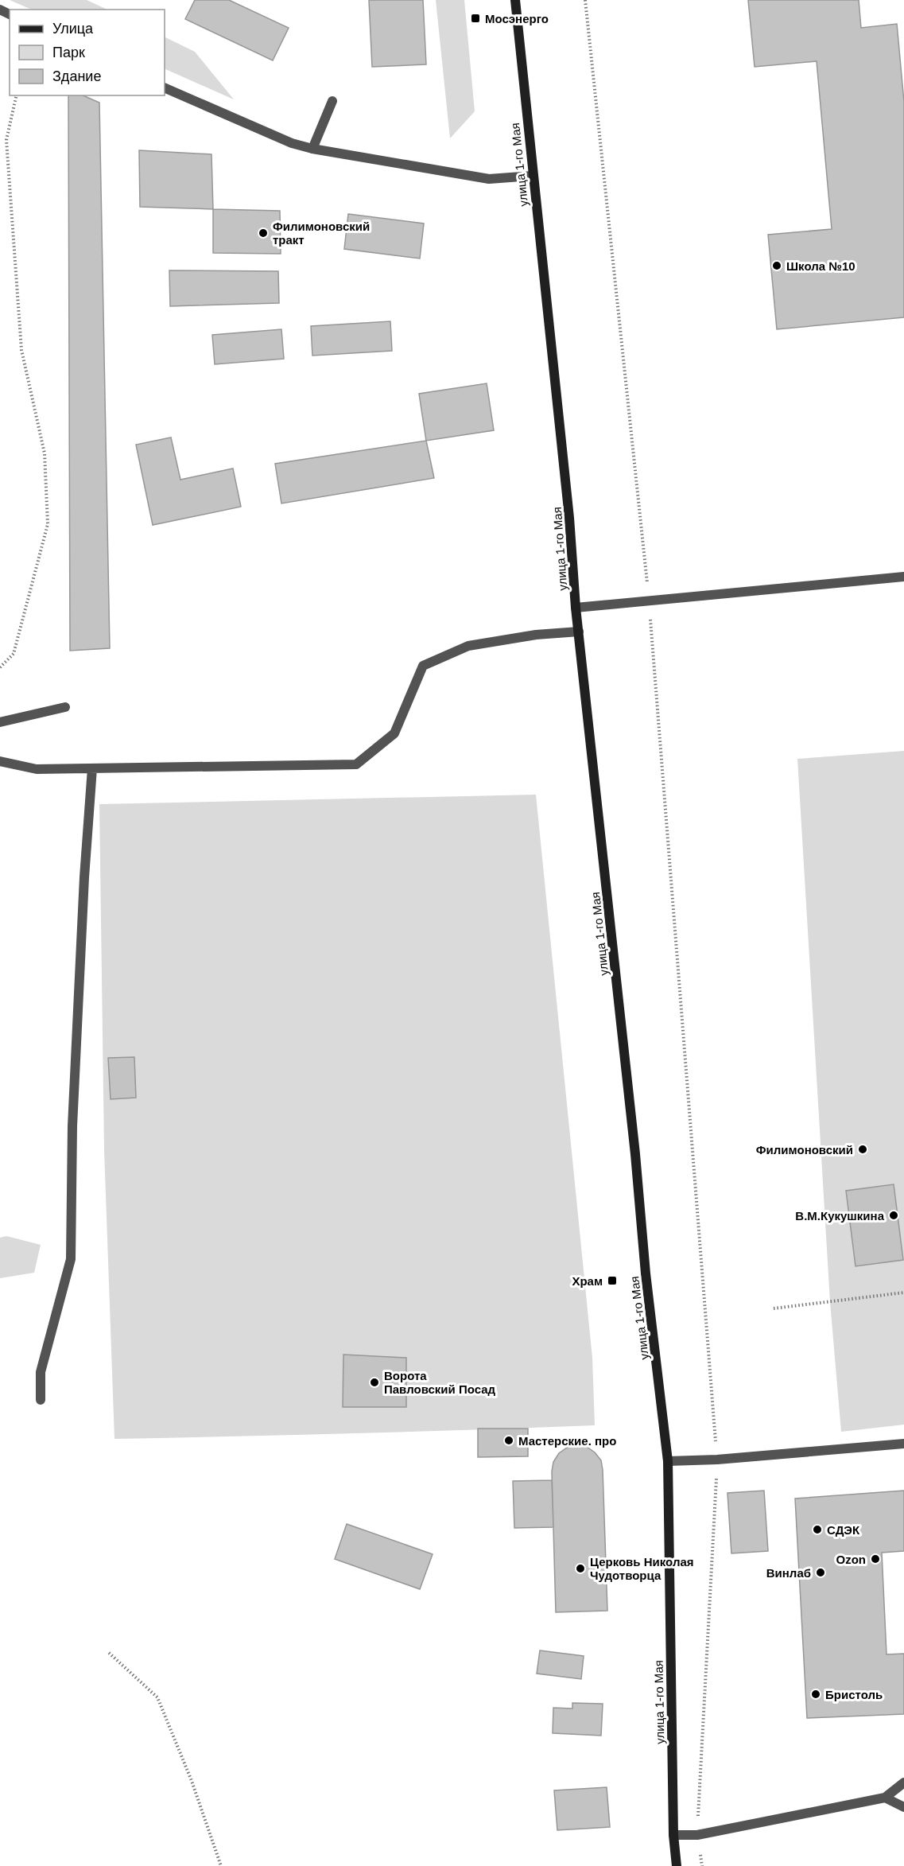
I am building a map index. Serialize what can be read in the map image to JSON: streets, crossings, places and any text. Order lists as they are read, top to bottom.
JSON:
{
  "streets": {
    "street": ["улица 1-го Мая"]
  },
  "places": {
    "transit": ["Мосэнерго", "Храм"],
    "other": [
      "Филимоновский тракт",
      "Школа №10",
      "Филимоновский",
      "В.М.Кукушкина",
      "Ворота Павловский Посад",
      "Мастерские. про",
      "СДЭК",
      "Ozon",
      "Церковь Николая Чудотворца",
      "Винлаб",
      "Бристоль"
    ]
  },
  "legend": ["Улица", "Парк", "Здание"]
}
